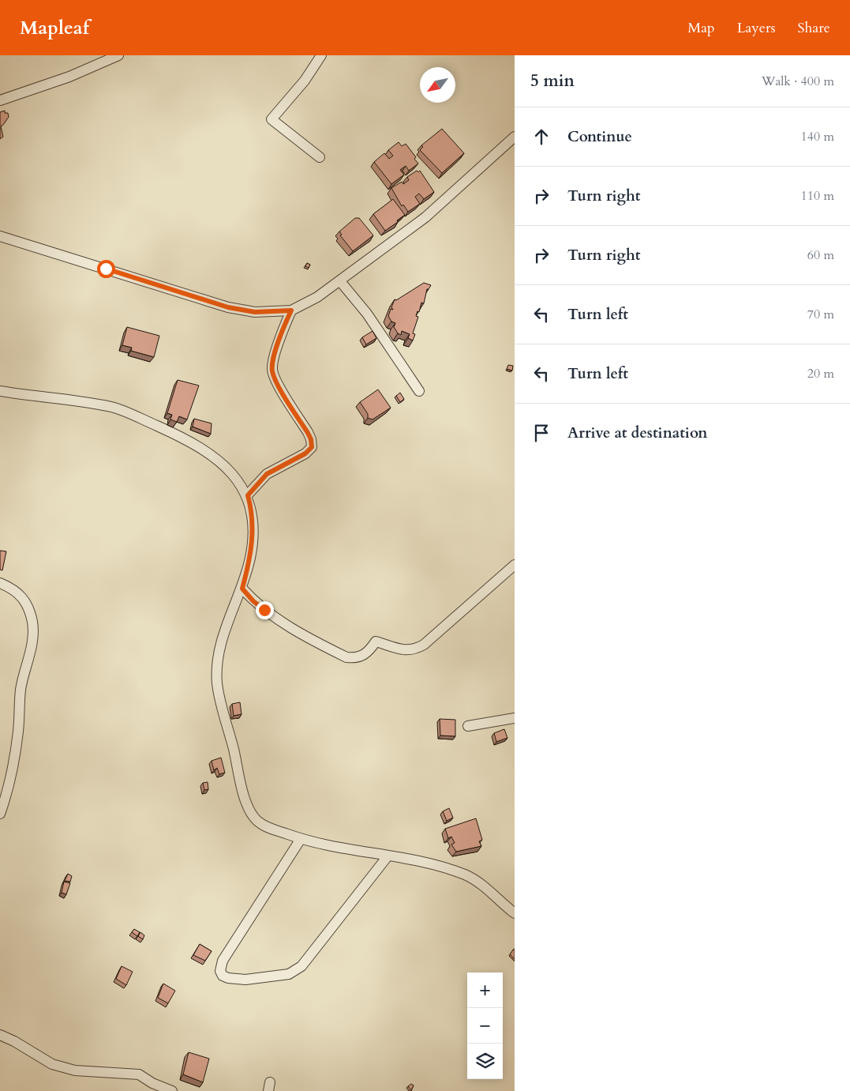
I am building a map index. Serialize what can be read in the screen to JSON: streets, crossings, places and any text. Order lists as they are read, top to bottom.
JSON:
{
  "north": "bottom left",
  "page": {
    "header": "Mapleaf",
    "nav": ["Map", "Layers", "Share"],
    "heading": ["5 min", "Walk · 400 m"],
    "list": [
      ["Continue", "140 m"],
      ["Turn right", "110 m"],
      ["Turn right", "60 m"],
      ["Turn left", "70 m"],
      ["Turn left", "20 m"],
      "Arrive at destination"
    ],
    "map_buttons": ["+", "−"]
  }
}
